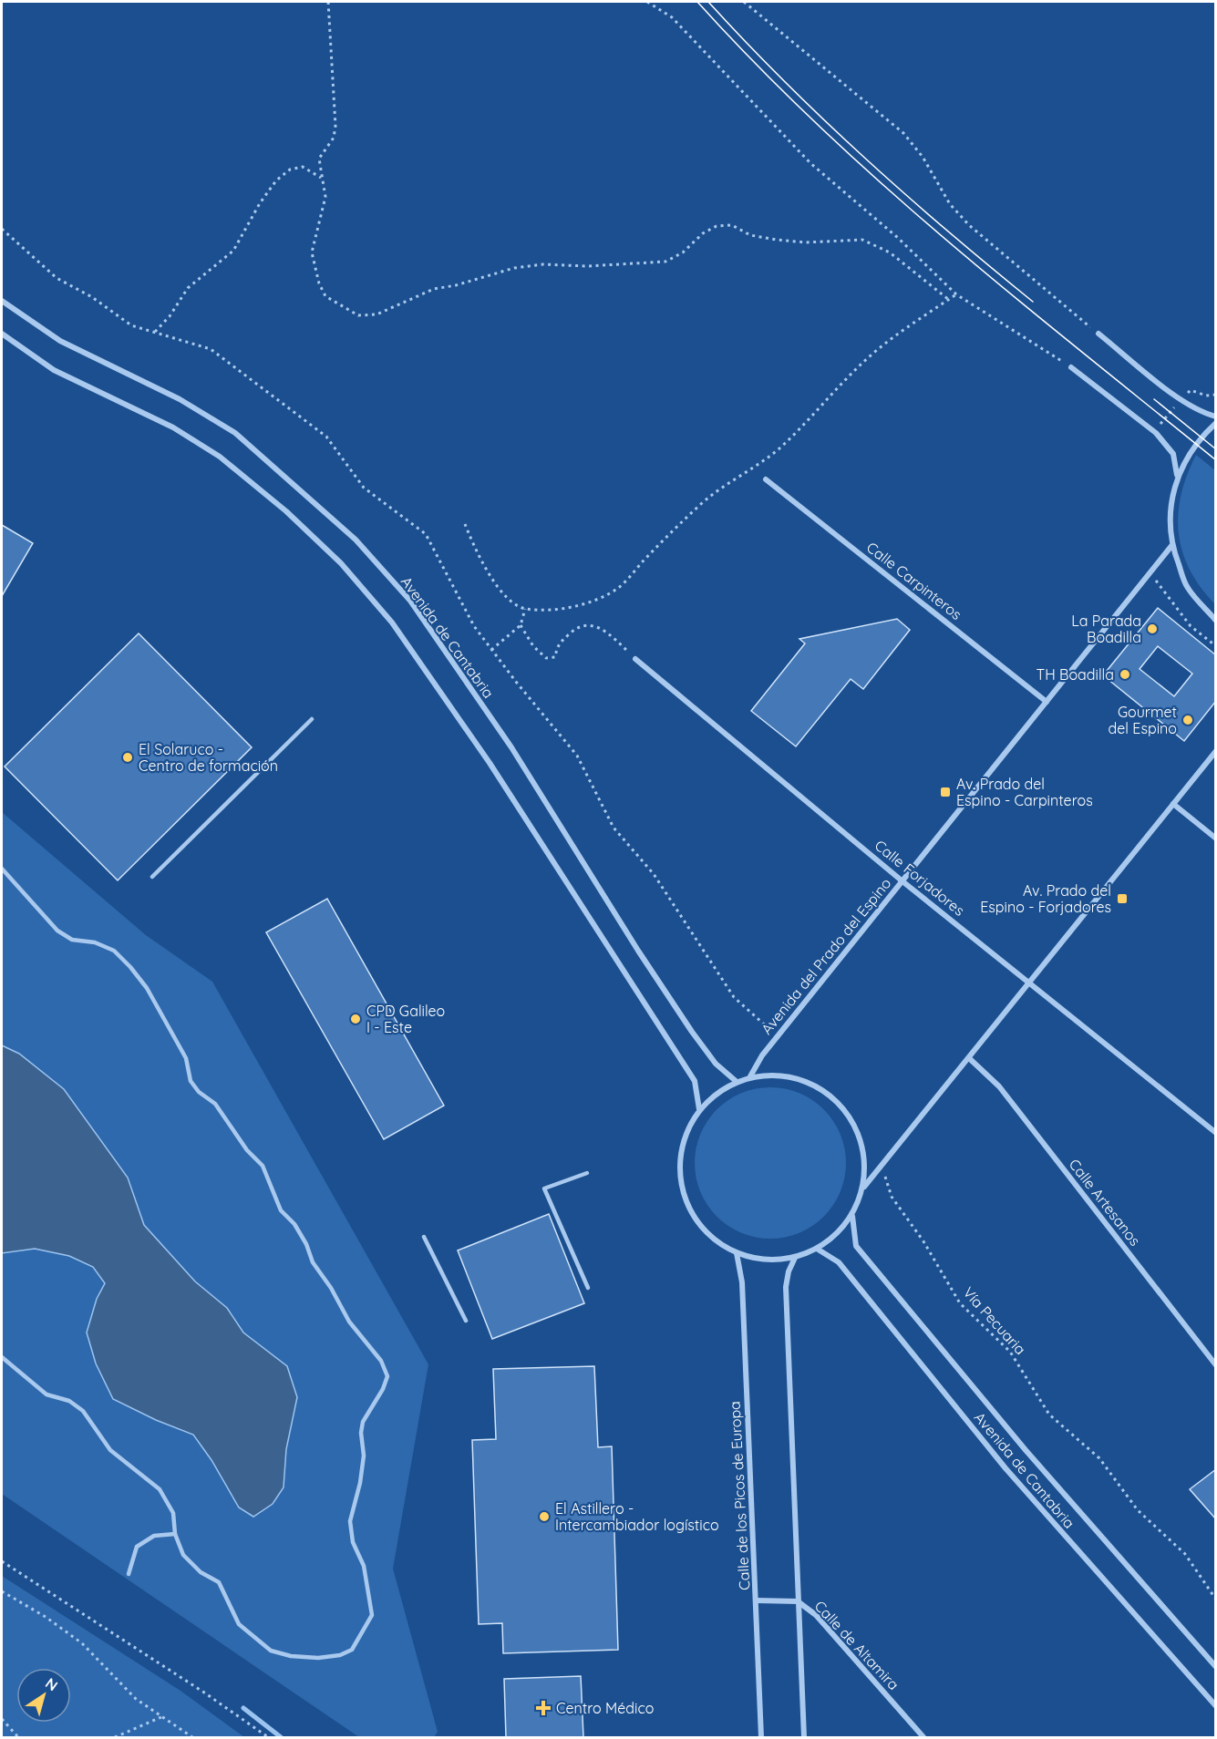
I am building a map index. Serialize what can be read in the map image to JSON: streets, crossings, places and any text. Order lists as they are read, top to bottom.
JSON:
{
  "streets": {
    "street": [
      "Calle Carpinteros",
      "Avenida de Cantabria",
      "Calle Forjadores",
      "Avenida del Prado del Espino",
      "Calle Artesanos",
      "Calle de los Picos de Europa",
      "Calle de Altamira"
    ],
    "path": ["Vía Pecuaria"]
  },
  "crossings": [
    ["Calle Carpinteros", "Avenida del Prado del Espino"],
    ["Avenida de Cantabria", "Avenida del Prado del Espino"],
    ["Avenida de Cantabria", "Calle de los Picos de Europa"],
    ["Calle Forjadores", "Avenida del Prado del Espino"],
    ["Avenida del Prado del Espino", "Calle de los Picos de Europa"],
    ["Calle de los Picos de Europa", "Calle de Altamira"]
  ],
  "places": {
    "other": [
      "La Parada Boadilla",
      "TH Boadilla",
      "Gourmet del Espino",
      "El Solaruco - Centro de formación",
      "CPD Galileo I - Este",
      "El Astillero - Intercambiador logístico"
    ],
    "transit": ["Av. Prado del Espino - Carpinteros", "Av. Prado del Espino - Forjadores"],
    "health": ["Centro Médico"]
  },
  "north": "top right"
}
